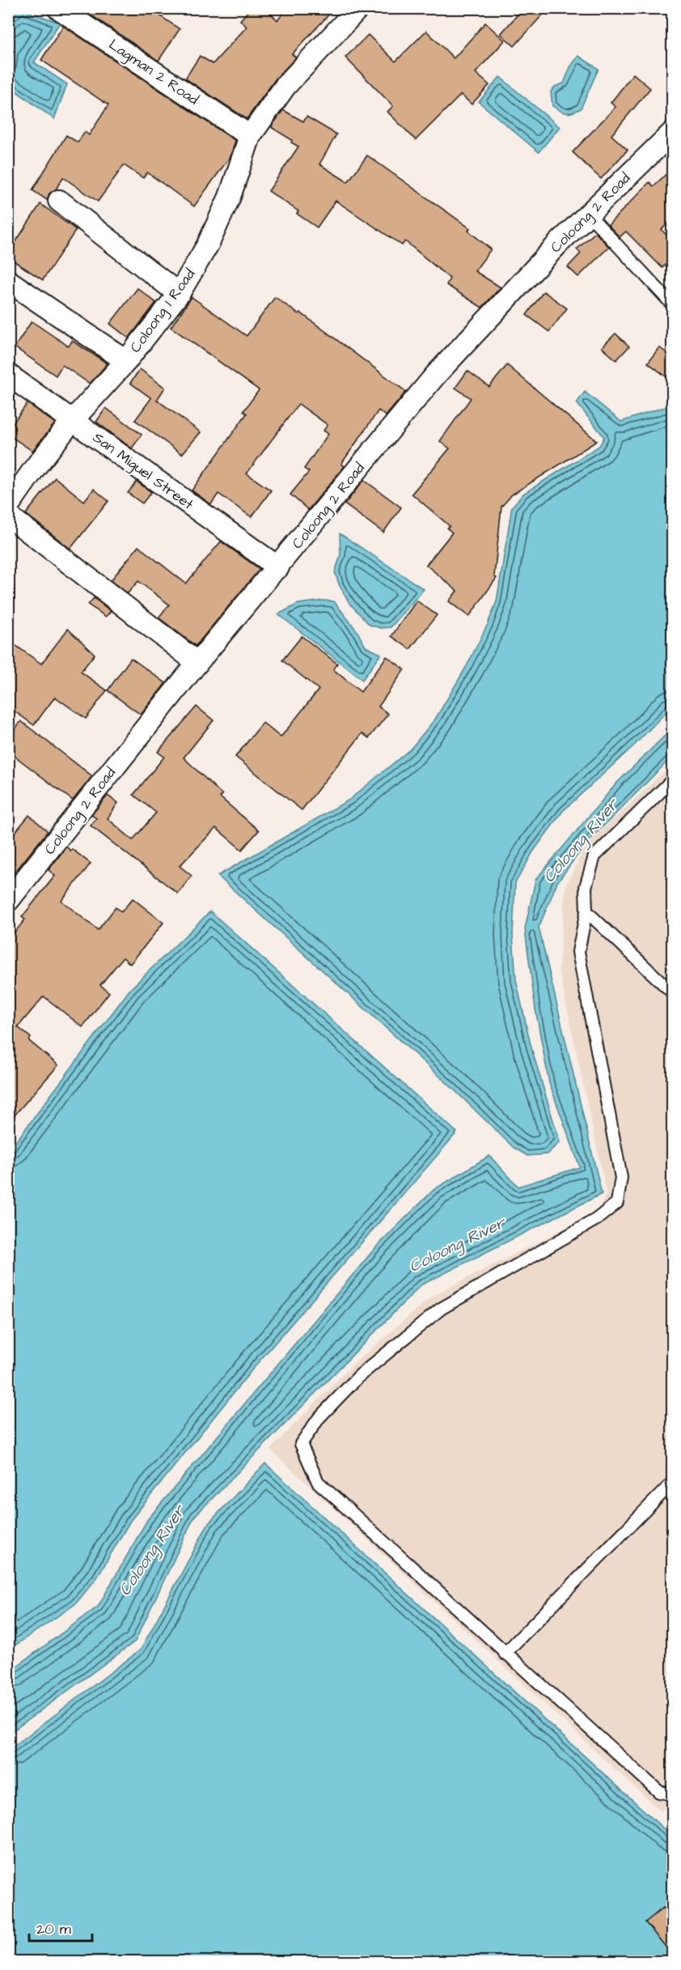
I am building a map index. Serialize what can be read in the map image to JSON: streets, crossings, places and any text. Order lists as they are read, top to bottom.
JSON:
{
  "streets": {
    "street": [
      "Lagman 2 Road",
      "Coloong 2 Road",
      "Coloong 1 Road",
      "San Miguel Street"
    ]
  },
  "crossings": [
    ["Lagman 2 Road", "Coloong 1 Road"],
    ["Coloong 2 Road", "San Miguel Street"],
    ["Coloong 1 Road", "San Miguel Street"]
  ],
  "water": ["Coloong River"],
  "scale_bar": "20 m"
}
